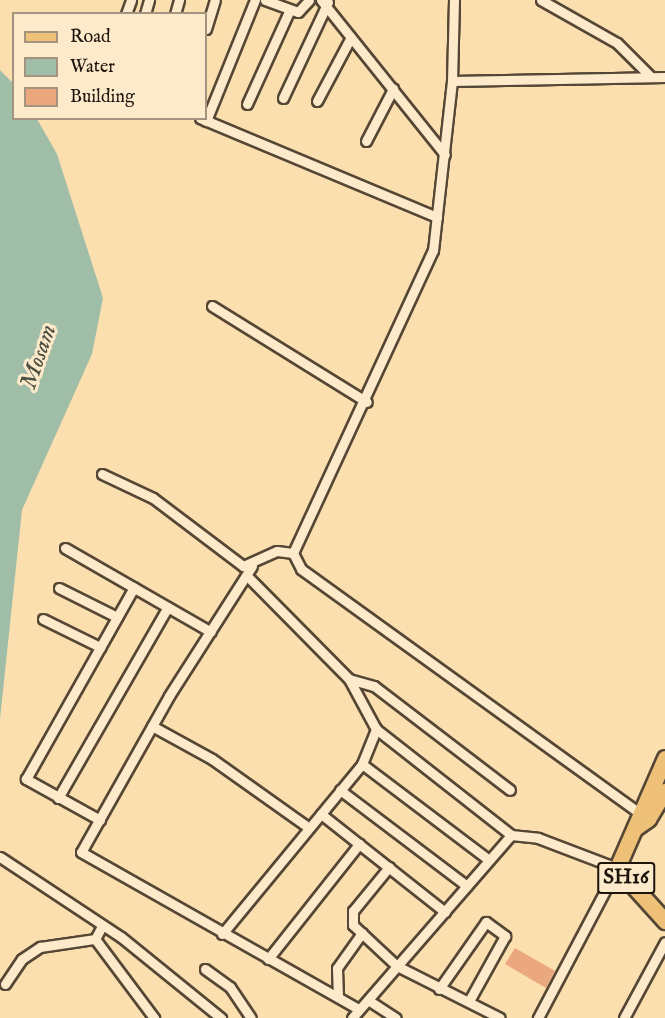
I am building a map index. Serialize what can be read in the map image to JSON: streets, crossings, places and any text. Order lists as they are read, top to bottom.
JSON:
{
  "streets": {
    "main road": ["SH16"]
  },
  "water": ["Mosam"],
  "legend": ["Road", "Water", "Building"]
}
